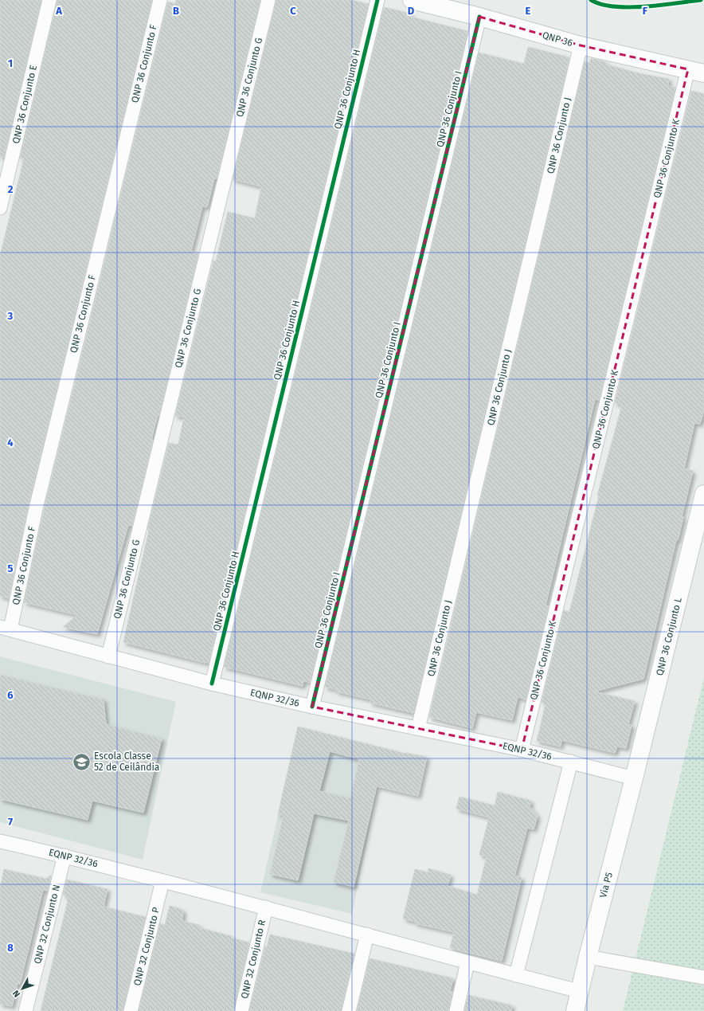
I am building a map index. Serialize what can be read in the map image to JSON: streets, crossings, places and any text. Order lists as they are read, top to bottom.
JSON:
{
  "streets": {
    "street": [
      "QNP 36",
      "QNP 36 Conjunto F",
      "QNP 36 Conjunto G",
      "QNP 36 Conjunto H",
      "QNP 36 Conjunto E",
      "QNP 36 Conjunto I",
      "QNP 36 Conjunto J",
      "QNP 36 Conjunto K",
      "QNP 36 Conjunto L",
      "EQNP 32/36",
      "Via P5",
      "QNP 32 Conjunto N",
      "QNP 32 Conjunto P",
      "QNP 32 Conjunto R"
    ]
  },
  "crossings": [
    ["QNP 36", "QNP 36 Conjunto I"],
    ["QNP 36", "QNP 36 Conjunto J"],
    ["QNP 36", "QNP 36 Conjunto K"],
    ["QNP 36 Conjunto F", "EQNP 32/36"],
    ["QNP 36 Conjunto G", "EQNP 32/36"],
    ["QNP 36 Conjunto H", "EQNP 32/36"],
    ["QNP 36 Conjunto I", "EQNP 32/36"],
    ["QNP 36 Conjunto J", "EQNP 32/36"],
    ["QNP 36 Conjunto K", "EQNP 32/36"],
    ["QNP 36 Conjunto L", "EQNP 32/36"],
    ["QNP 36 Conjunto L", "Via P5"],
    ["EQNP 32/36", "Via P5"],
    ["EQNP 32/36", "QNP 32 Conjunto N"],
    ["EQNP 32/36", "QNP 32 Conjunto P"],
    ["EQNP 32/36", "QNP 32 Conjunto R"]
  ],
  "places": {
    "school or university": ["Escola Classe 52 de Ceilândia"]
  },
  "north": "bottom left",
  "grid": {
    "columns": [
      "A",
      "B",
      "C",
      "D",
      "E",
      "F"
    ],
    "rows": [
      "1",
      "2",
      "3",
      "4",
      "5",
      "6",
      "7",
      "8"
    ]
  }
}
